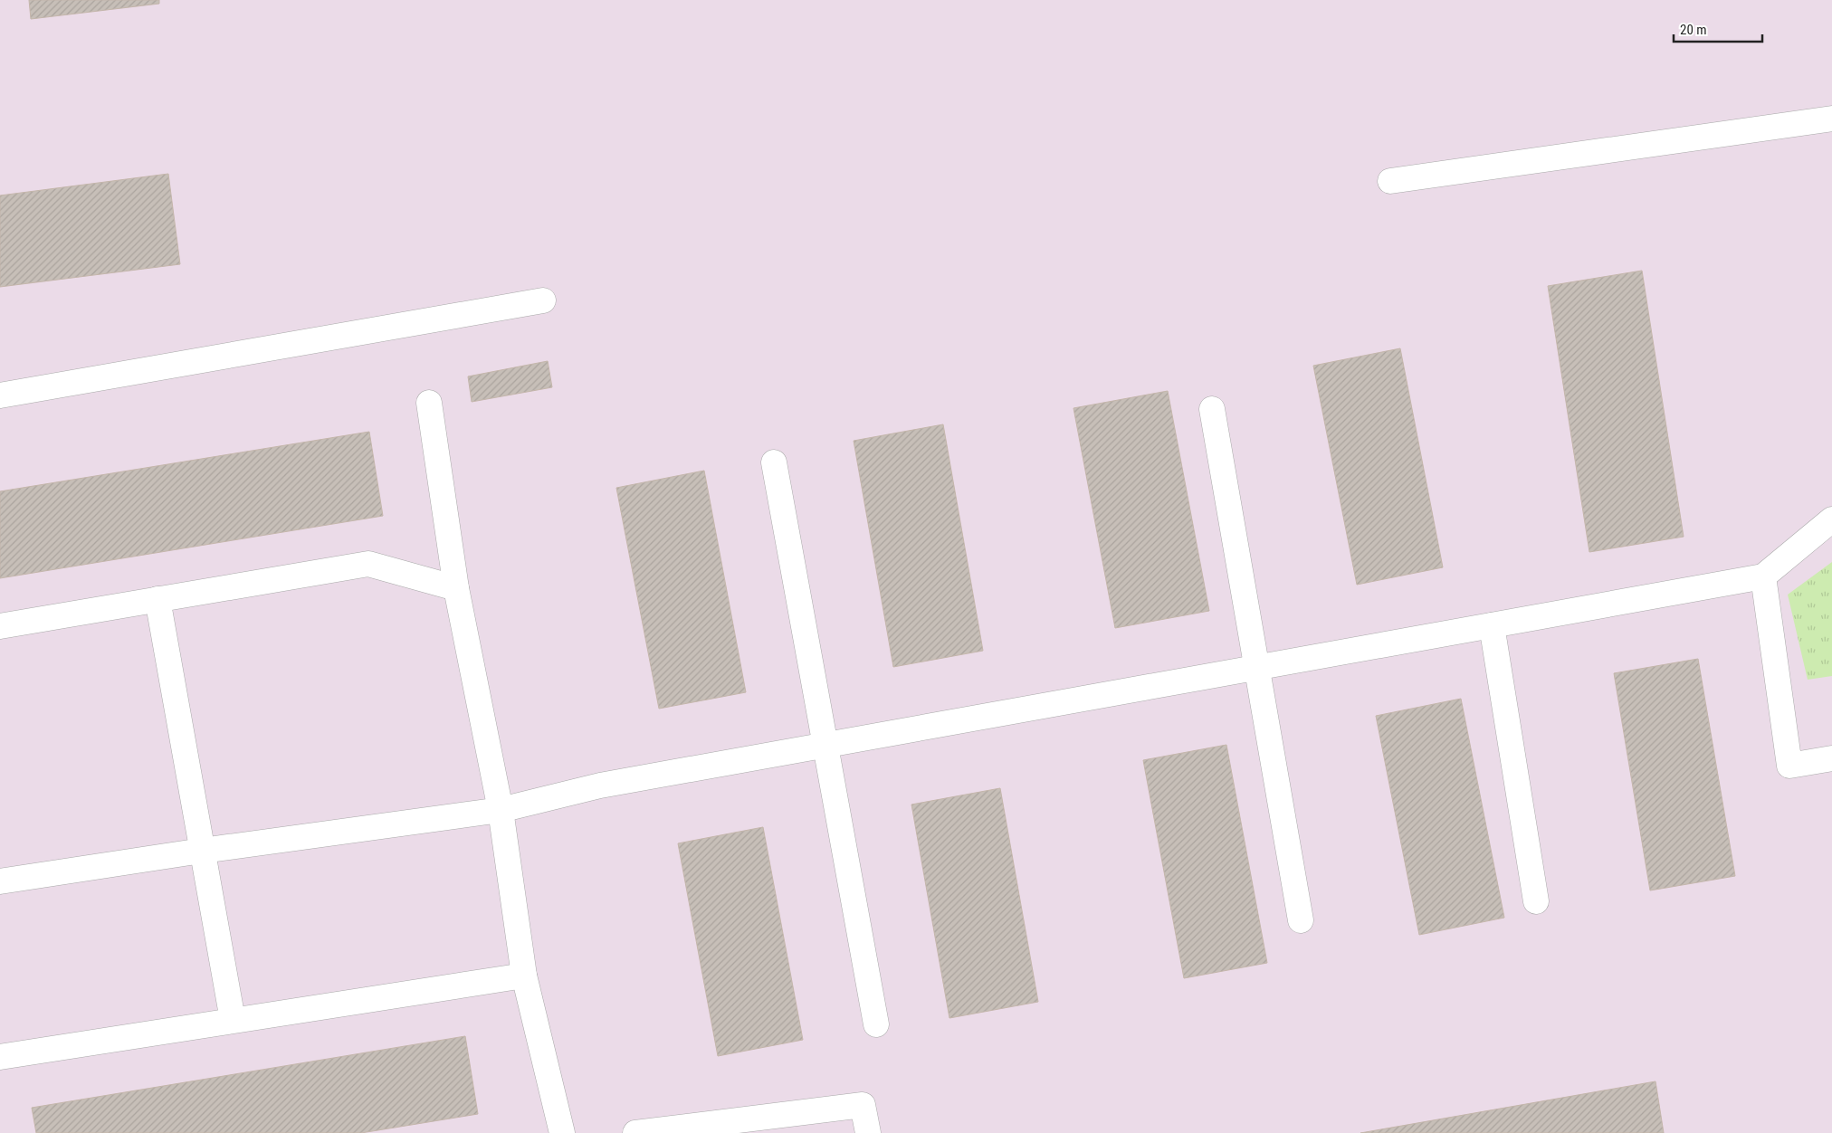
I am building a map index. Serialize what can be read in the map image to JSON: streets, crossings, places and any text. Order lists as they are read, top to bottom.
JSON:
{
  "scale_bar": "20 m"
}
